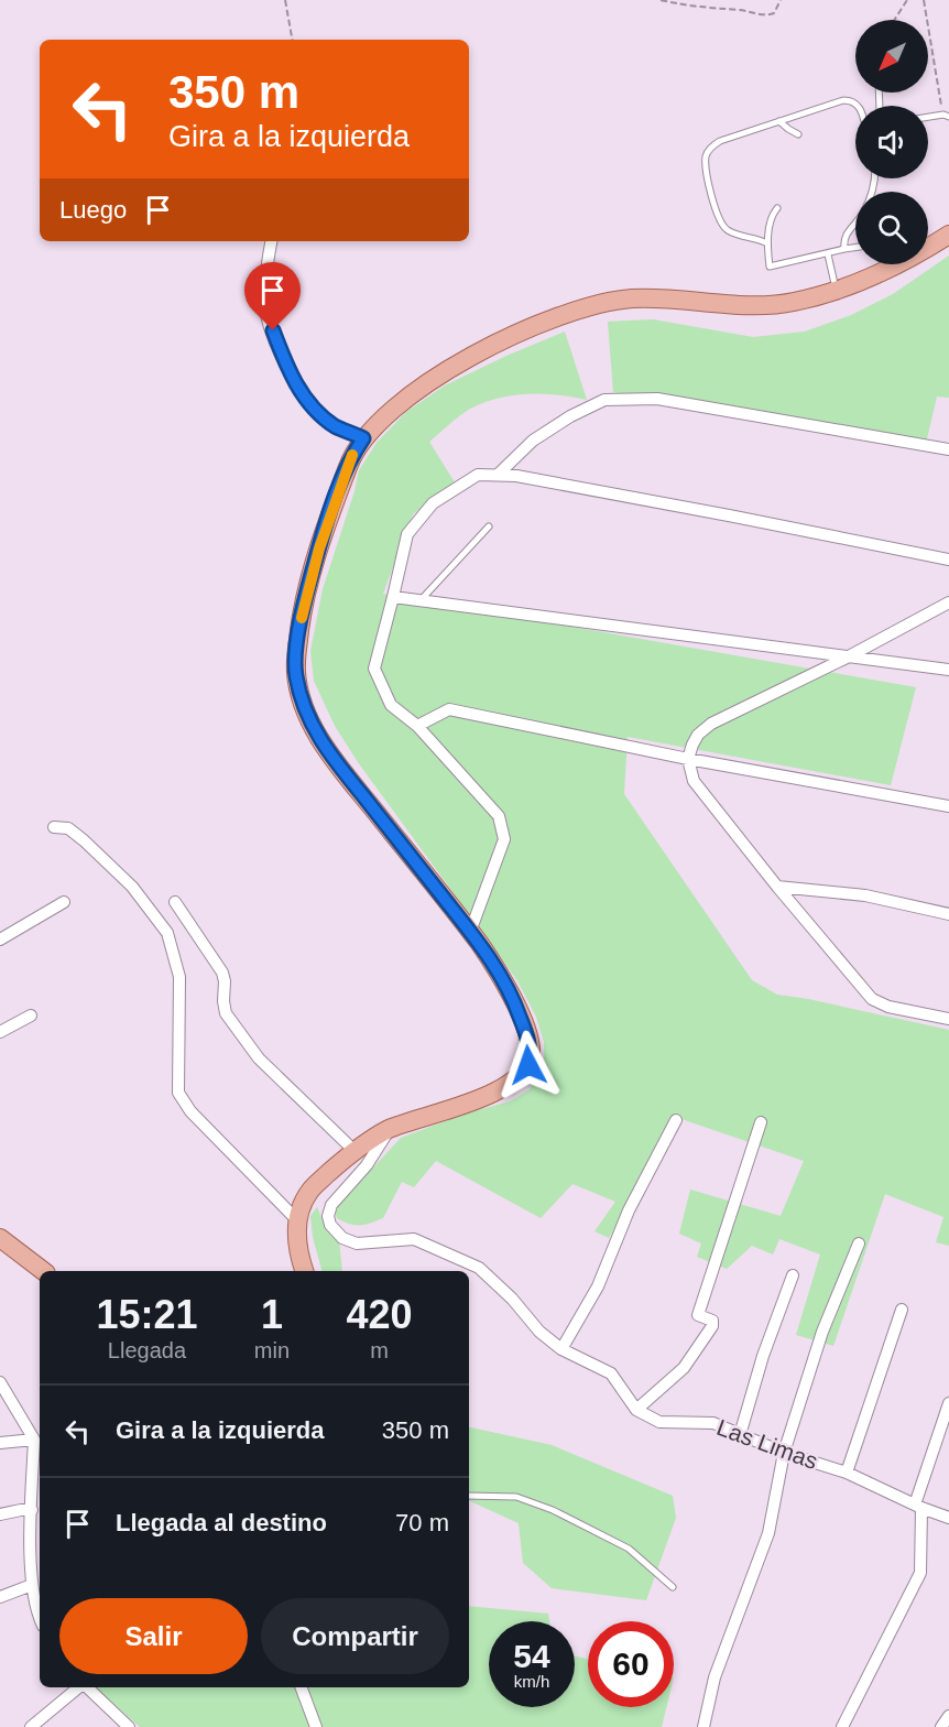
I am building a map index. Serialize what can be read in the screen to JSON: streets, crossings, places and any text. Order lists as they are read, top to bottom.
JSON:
{
  "streets": {
    "street": ["Las Limas"]
  },
  "north": "bottom left",
  "page": {
    "turn": ["350 m", "Gira a la izquierda"],
    "then": "Luego",
    "eta": [
      "15:21",
      "Llegada",
      "1",
      "min",
      "420",
      "m"
    ],
    "list": [
      {
        "name": "Gira a la izquierda",
        "value": "350 m"
      },
      {
        "name": "Llegada al destino",
        "value": "70 m"
      }
    ],
    "buttons": ["Salir", "Compartir"],
    "speed": "54 km/h",
    "limit": "60"
  }
}
